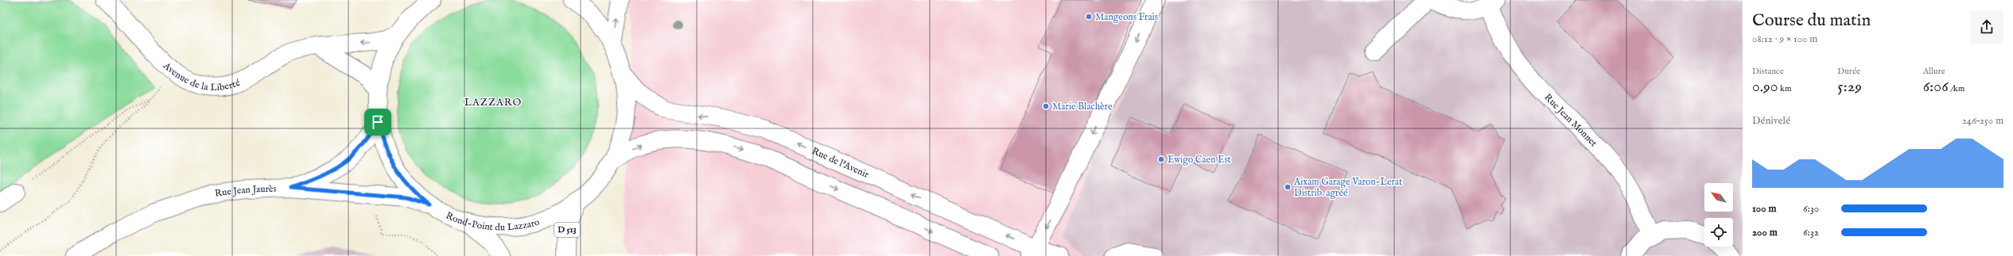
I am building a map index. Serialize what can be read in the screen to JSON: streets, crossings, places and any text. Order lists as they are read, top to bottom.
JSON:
{
  "streets": {
    "street": [
      "Avenue de la Liberté",
      "Rue Jean Monnet",
      "Rue de l'Avenir",
      "Rue Jean Jaurès",
      "Rond-Point du Lazzaro",
      "D 513"
    ]
  },
  "crossings": [
    ["Avenue de la Liberté", "Rond-Point du Lazzaro"],
    ["Rue de l'Avenir", "Rond-Point du Lazzaro"],
    ["Rue Jean Jaurès", "Rond-Point du Lazzaro"],
    ["Rond-Point du Lazzaro", "D 513"]
  ],
  "districts": ["LAZZARO"],
  "places": [
    "Mangeons Frais",
    "Marie Blachère",
    "Ewigo Caen Est",
    "Aixam Garage Varon-Lerat Distrib. agréé"
  ],
  "north": "top left",
  "page": {
    "heading": ["Course du matin", "08:12 · 9 × 100 m"],
    "stats": [
      ["Distance", "0.90 km"],
      ["Durée", "5:29"],
      ["Allure", "6:06 /km"]
    ],
    "chart": ["Dénivelé", "246–250 m"],
    "list": [
      {
        "name": "100 m",
        "note": "6:30"
      },
      {
        "name": "200 m",
        "note": "6:32"
      }
    ]
  }
}
